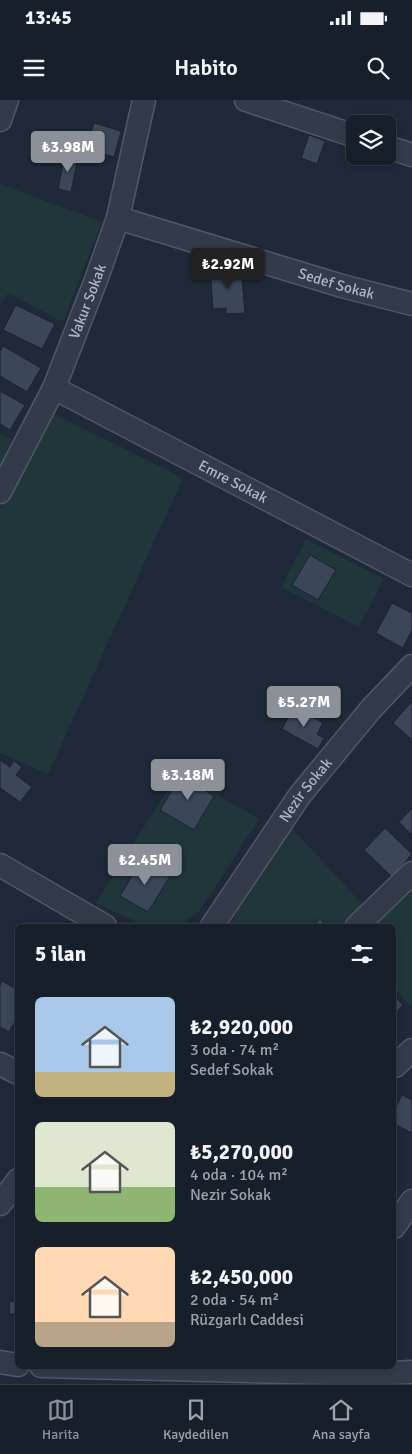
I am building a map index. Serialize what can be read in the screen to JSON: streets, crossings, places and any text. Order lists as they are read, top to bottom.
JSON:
{
  "streets": {
    "street": [
      "Sedef Sokak",
      "Vakur Sokak",
      "Emre Sokak",
      "Nezir Sokak"
    ]
  },
  "crossings": [
    ["Sedef Sokak", "Vakur Sokak"],
    ["Vakur Sokak", "Emre Sokak"]
  ],
  "page": {
    "status": "13:45",
    "header": "Habito",
    "price": [
      "₺3.98M",
      "₺2.92M",
      "₺5.27M",
      "₺3.18M",
      "₺2.45M"
    ],
    "heading": "5 ilan",
    "list": [
      {
        "name": "₺2,920,000",
        "note": "3 oda · 74 m² · Sedef Sokak"
      },
      {
        "name": "₺5,270,000",
        "note": "4 oda · 104 m² · Nezir Sokak"
      },
      {
        "name": "₺2,450,000",
        "note": "2 oda · 54 m² · Rüzgarlı Caddesi"
      }
    ],
    "tabs": ["Harita", "Kaydedilen", "Ana sayfa"]
  }
}
